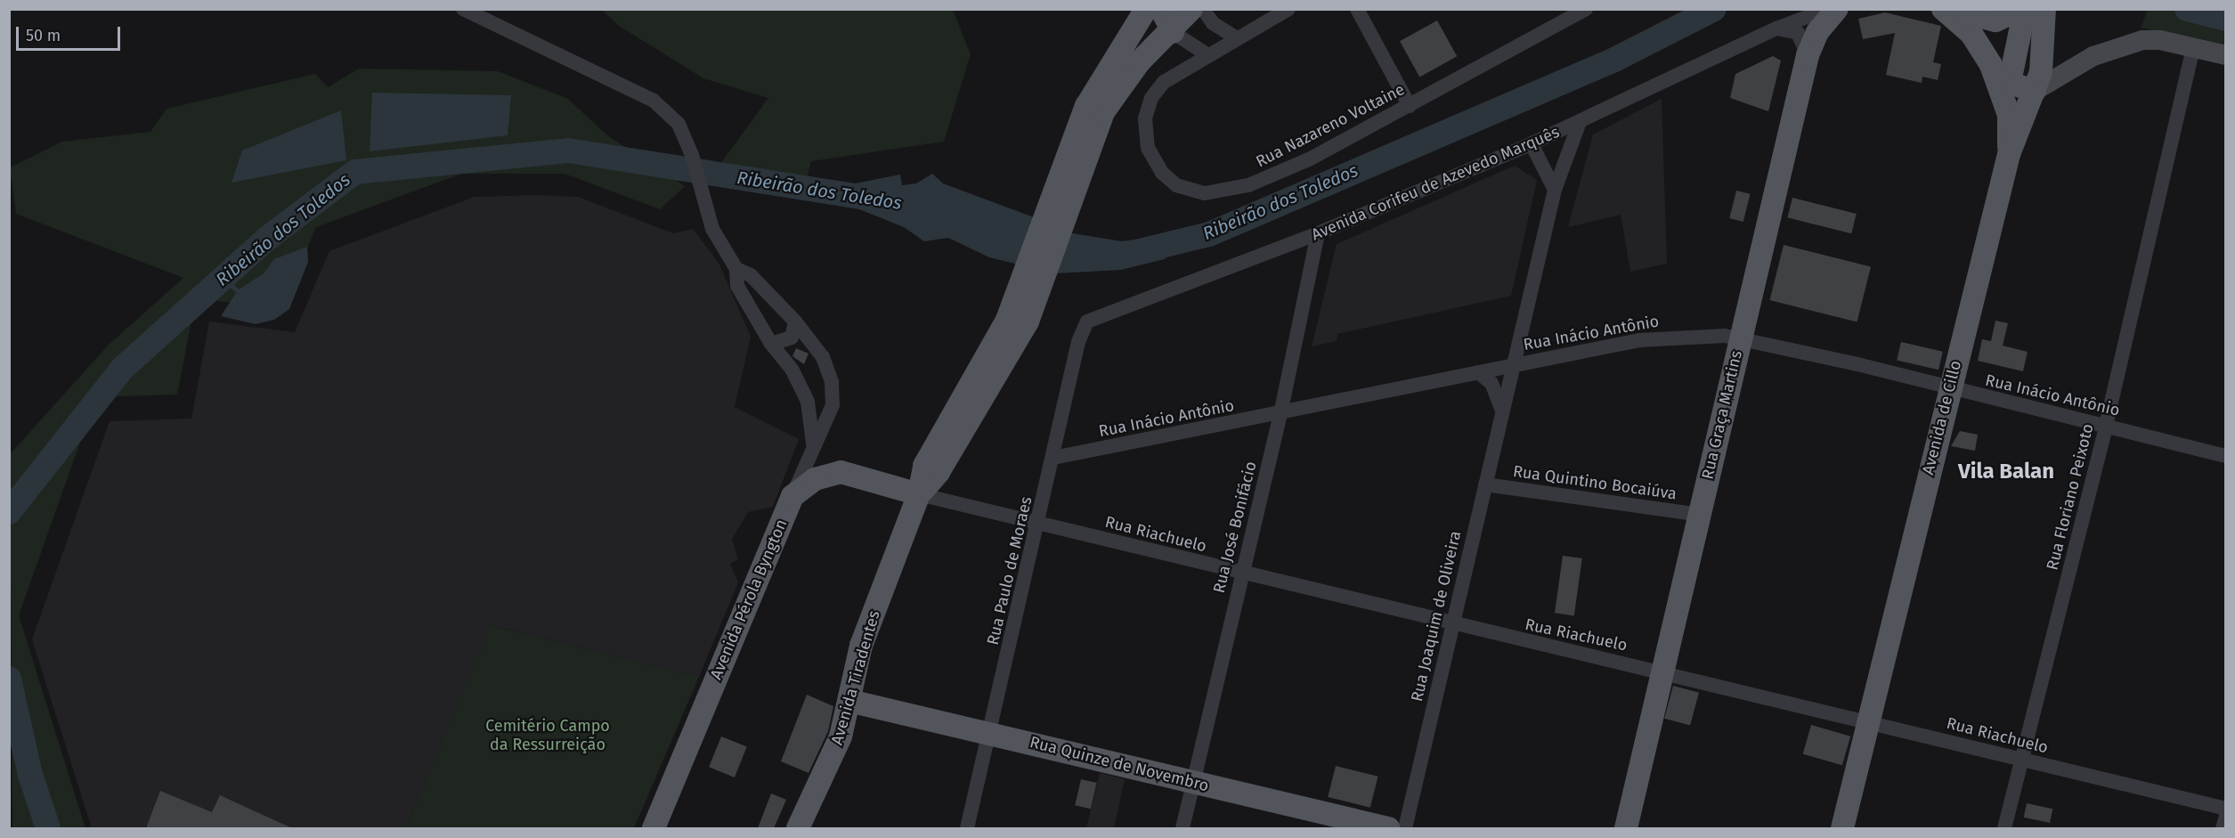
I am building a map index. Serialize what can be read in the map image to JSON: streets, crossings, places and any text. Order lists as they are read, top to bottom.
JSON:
{
  "streets": {
    "main road": [
      "Rua Graça Martins",
      "Avenida de Cillo",
      "Avenida Pérola Byngton",
      "Avenida Tiradentes",
      "Rua Quinze de Novembro"
    ],
    "street": [
      "Rua Nazareno Voltaine",
      "Avenida Corifeu de Azevedo Marquês",
      "Rua Inácio Antônio",
      "Rua Quintino Bocaiúva",
      "Rua Floriano Peixoto",
      "Rua José Bonifácio",
      "Rua Riachuelo",
      "Rua Paulo de Moraes",
      "Rua Joaquim de Oliveira"
    ]
  },
  "crossings": [
    ["Avenida Corifeu de Azevedo Marquês", "Rua José Bonifácio"],
    ["Avenida Corifeu de Azevedo Marquês", "Rua Paulo de Moraes"],
    ["Avenida Corifeu de Azevedo Marquês", "Rua Joaquim de Oliveira"],
    ["Rua Inácio Antônio", "Rua Graça Martins"],
    ["Rua Inácio Antônio", "Avenida de Cillo"],
    ["Rua Inácio Antônio", "Rua Floriano Peixoto"],
    ["Rua Inácio Antônio", "Rua José Bonifácio"],
    ["Rua Inácio Antônio", "Rua Paulo de Moraes"],
    ["Rua Inácio Antônio", "Rua Joaquim de Oliveira"],
    ["Rua Graça Martins", "Rua Quintino Bocaiúva"],
    ["Rua Graça Martins", "Rua Riachuelo"],
    ["Avenida de Cillo", "Rua Riachuelo"],
    ["Rua Quintino Bocaiúva", "Rua Joaquim de Oliveira"],
    ["Rua Floriano Peixoto", "Rua Riachuelo"],
    ["Rua José Bonifácio", "Rua Riachuelo"],
    ["Rua José Bonifácio", "Rua Quinze de Novembro"],
    ["Rua Riachuelo", "Rua Paulo de Moraes"],
    ["Rua Riachuelo", "Rua Joaquim de Oliveira"],
    ["Rua Riachuelo", "Avenida Tiradentes"],
    ["Rua Paulo de Moraes", "Rua Quinze de Novembro"],
    ["Avenida Tiradentes", "Rua Quinze de Novembro"]
  ],
  "districts": ["Vila Balan"],
  "water": ["Ribeirão dos Toledos"],
  "parks": ["Cemitério Campo da Ressurreição"],
  "scale_bar": "50 m"
}
